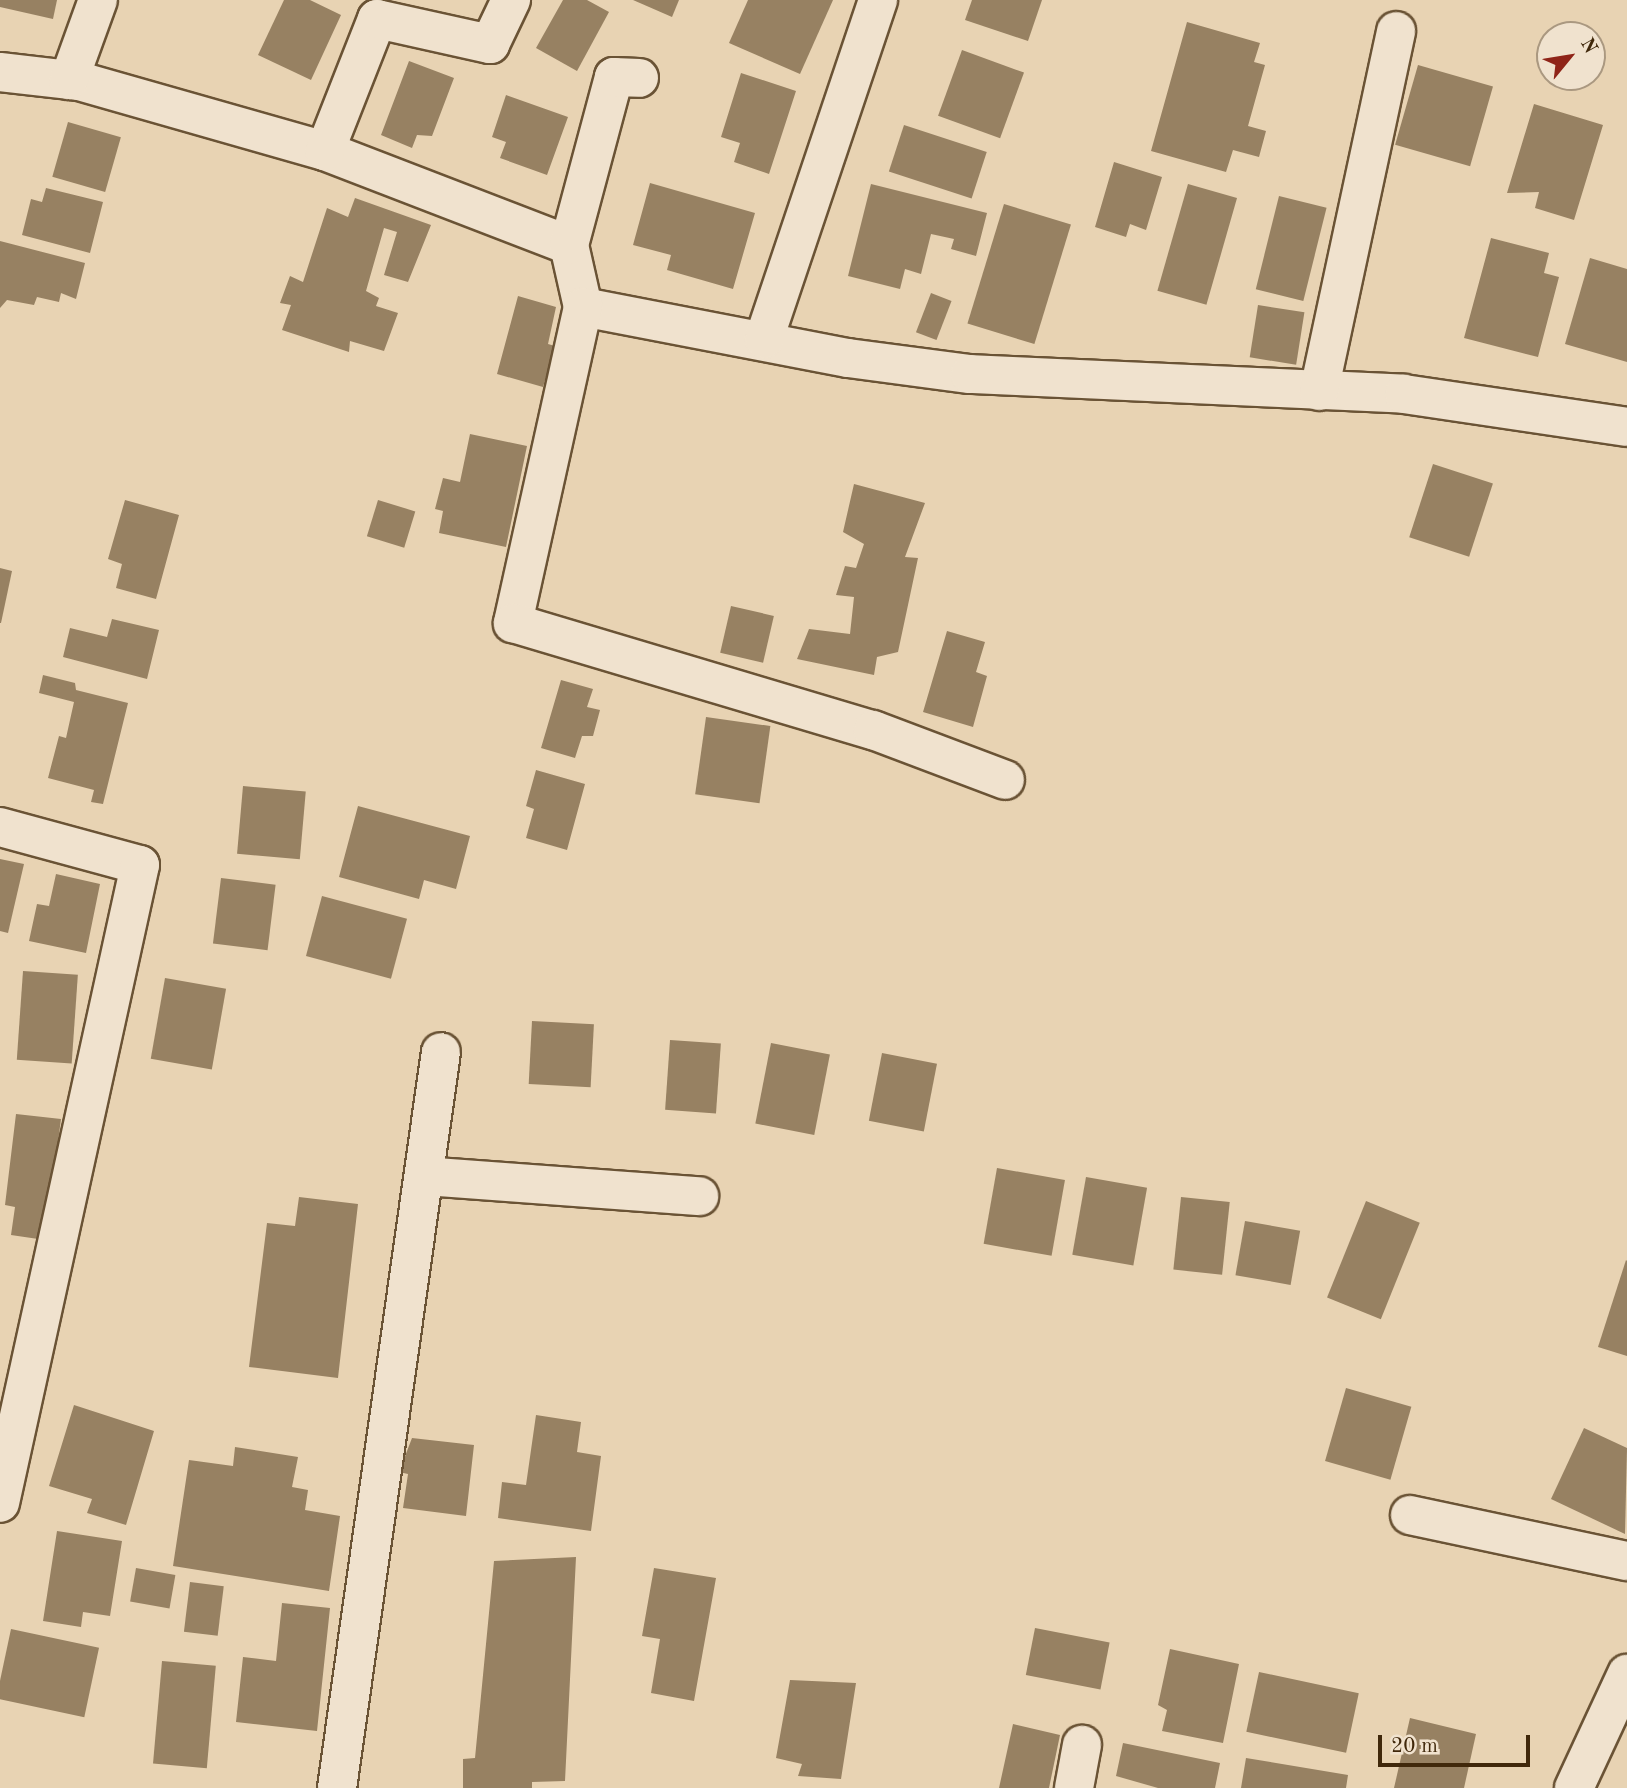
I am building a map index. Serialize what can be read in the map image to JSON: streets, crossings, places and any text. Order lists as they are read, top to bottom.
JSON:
{
  "scale_bar": "20 m",
  "north": "top right"
}
